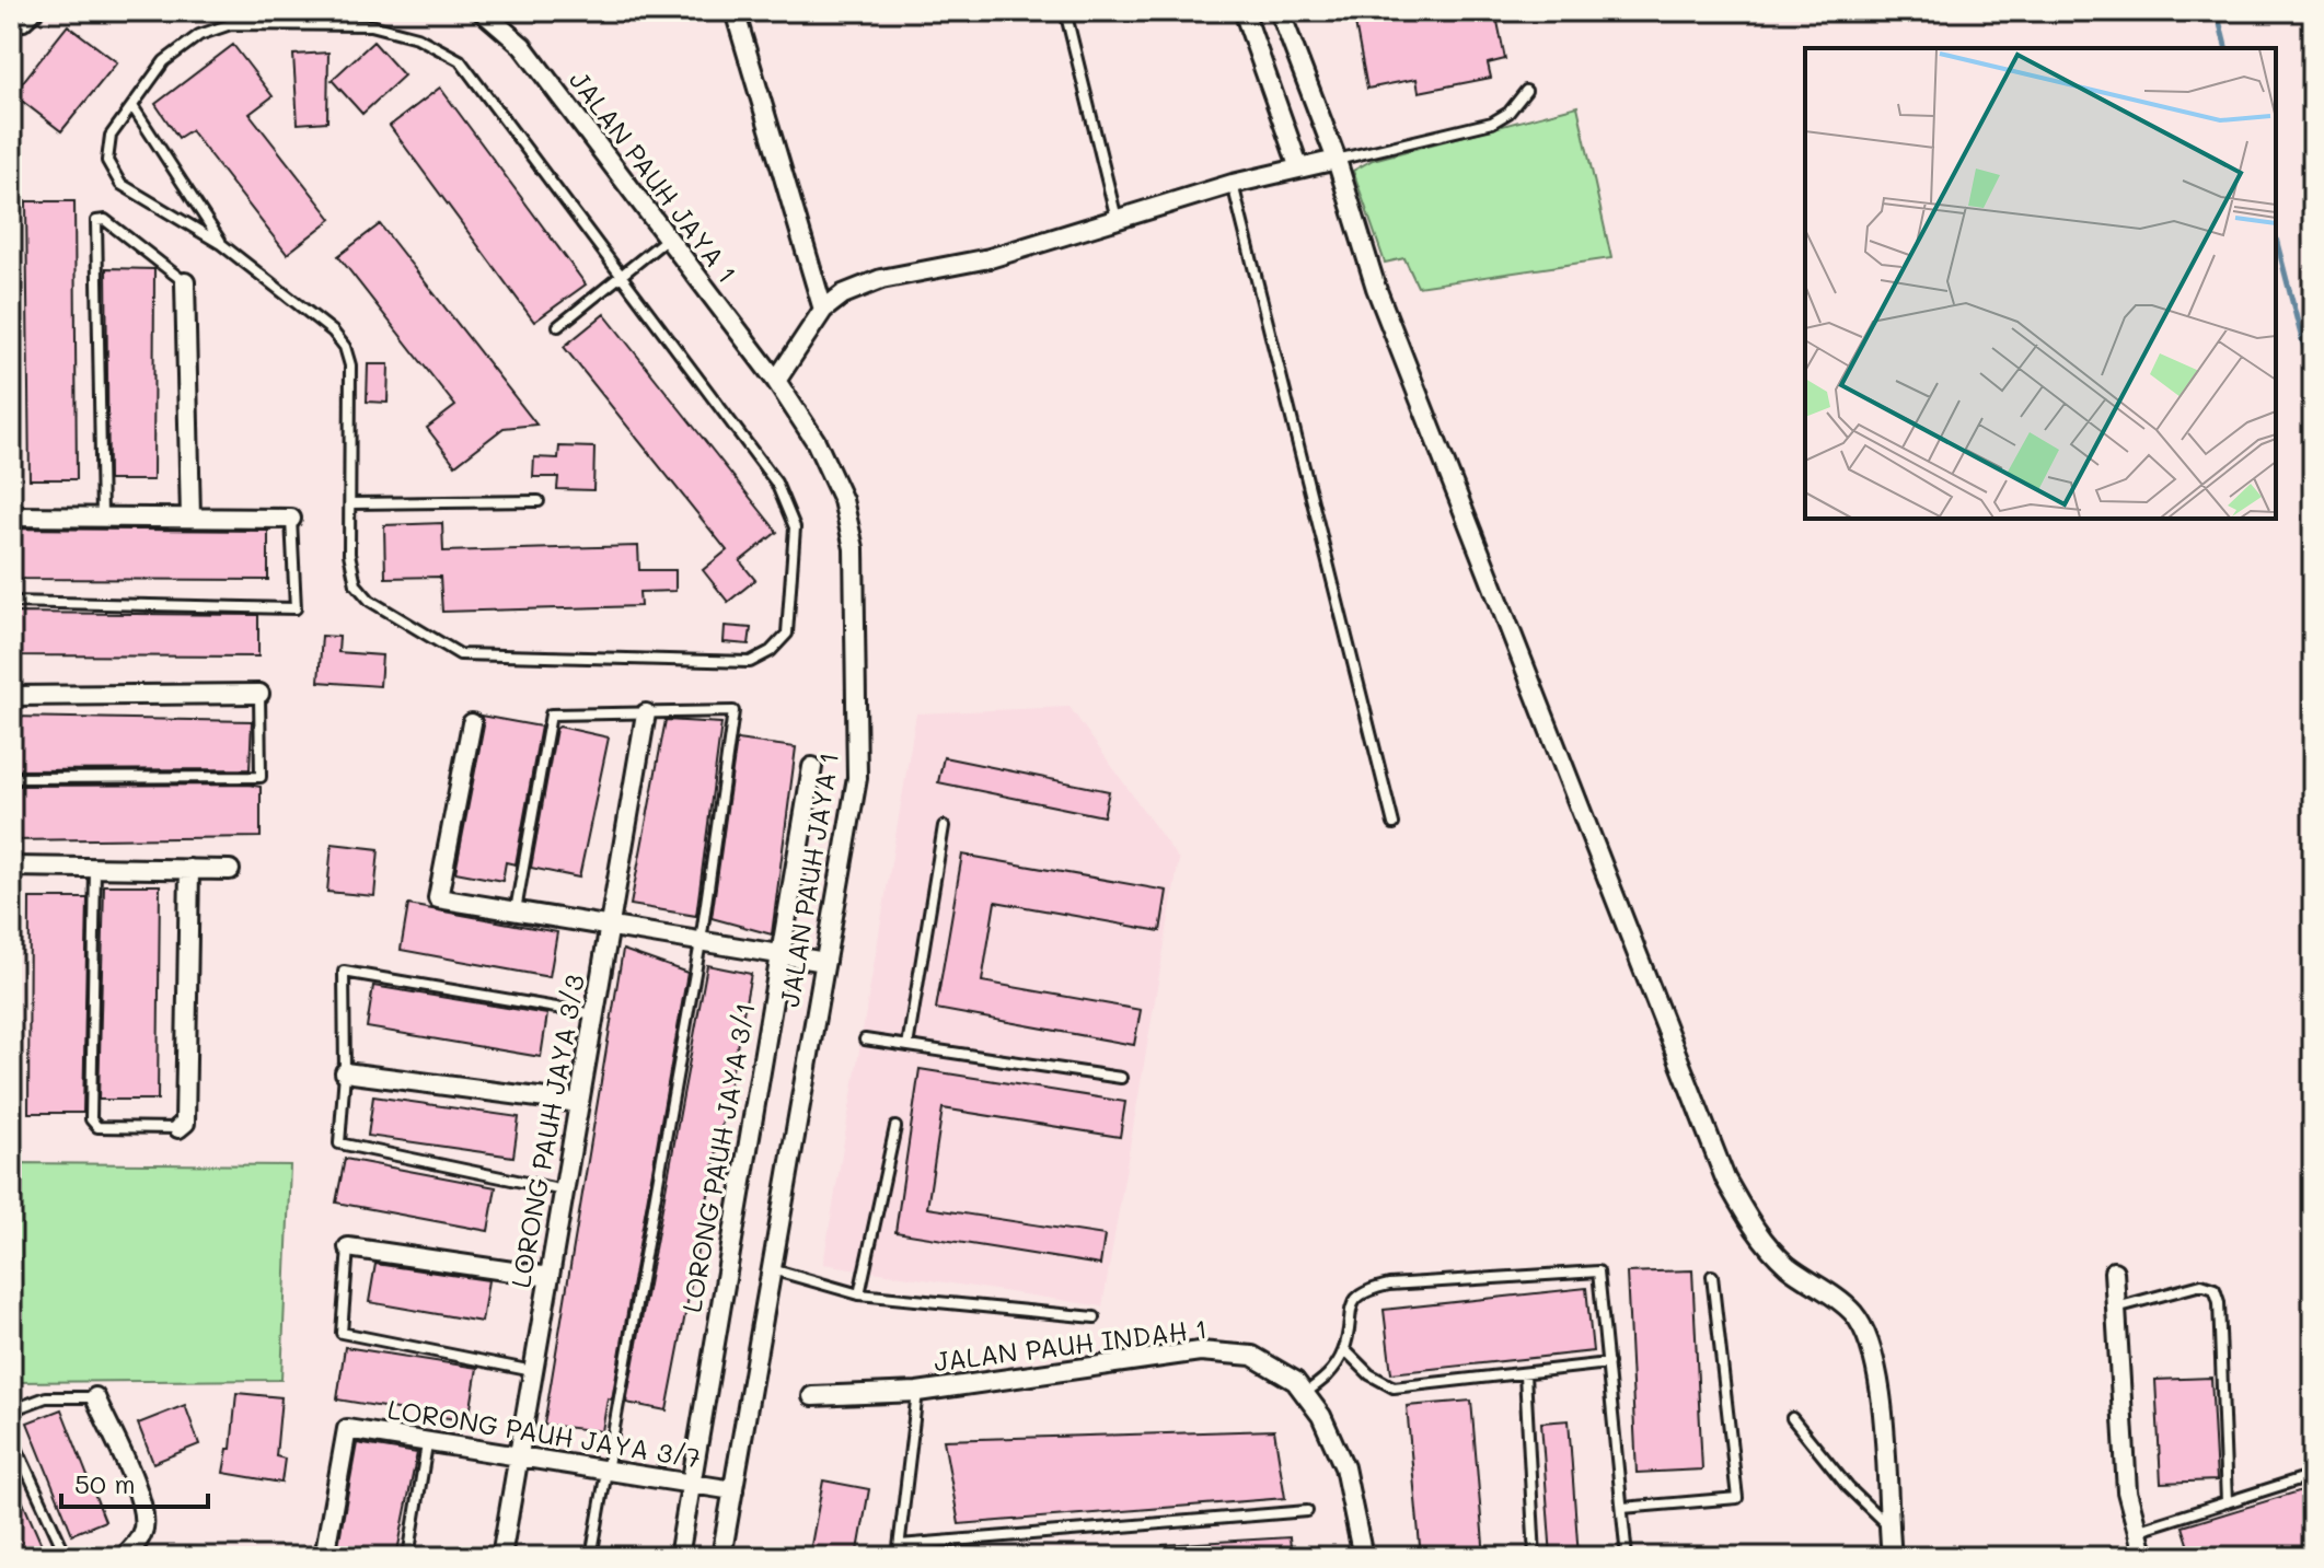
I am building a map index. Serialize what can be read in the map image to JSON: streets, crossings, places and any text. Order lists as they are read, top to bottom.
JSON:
{
  "streets": {
    "street": [
      "JALAN PAUH JAYA 1",
      "LORONG PAUH JAYA 3/3",
      "LORONG PAUH JAYA 3/1",
      "JALAN PAUH INDAH 1",
      "LORONG PAUH JAYA 3/7"
    ]
  },
  "crossings": [
    ["JALAN PAUH JAYA 1", "LORONG PAUH JAYA 3/7"],
    ["LORONG PAUH JAYA 3/3", "LORONG PAUH JAYA 3/7"],
    ["LORONG PAUH JAYA 3/1", "LORONG PAUH JAYA 3/7"]
  ],
  "scale_bar": "50 m"
}
